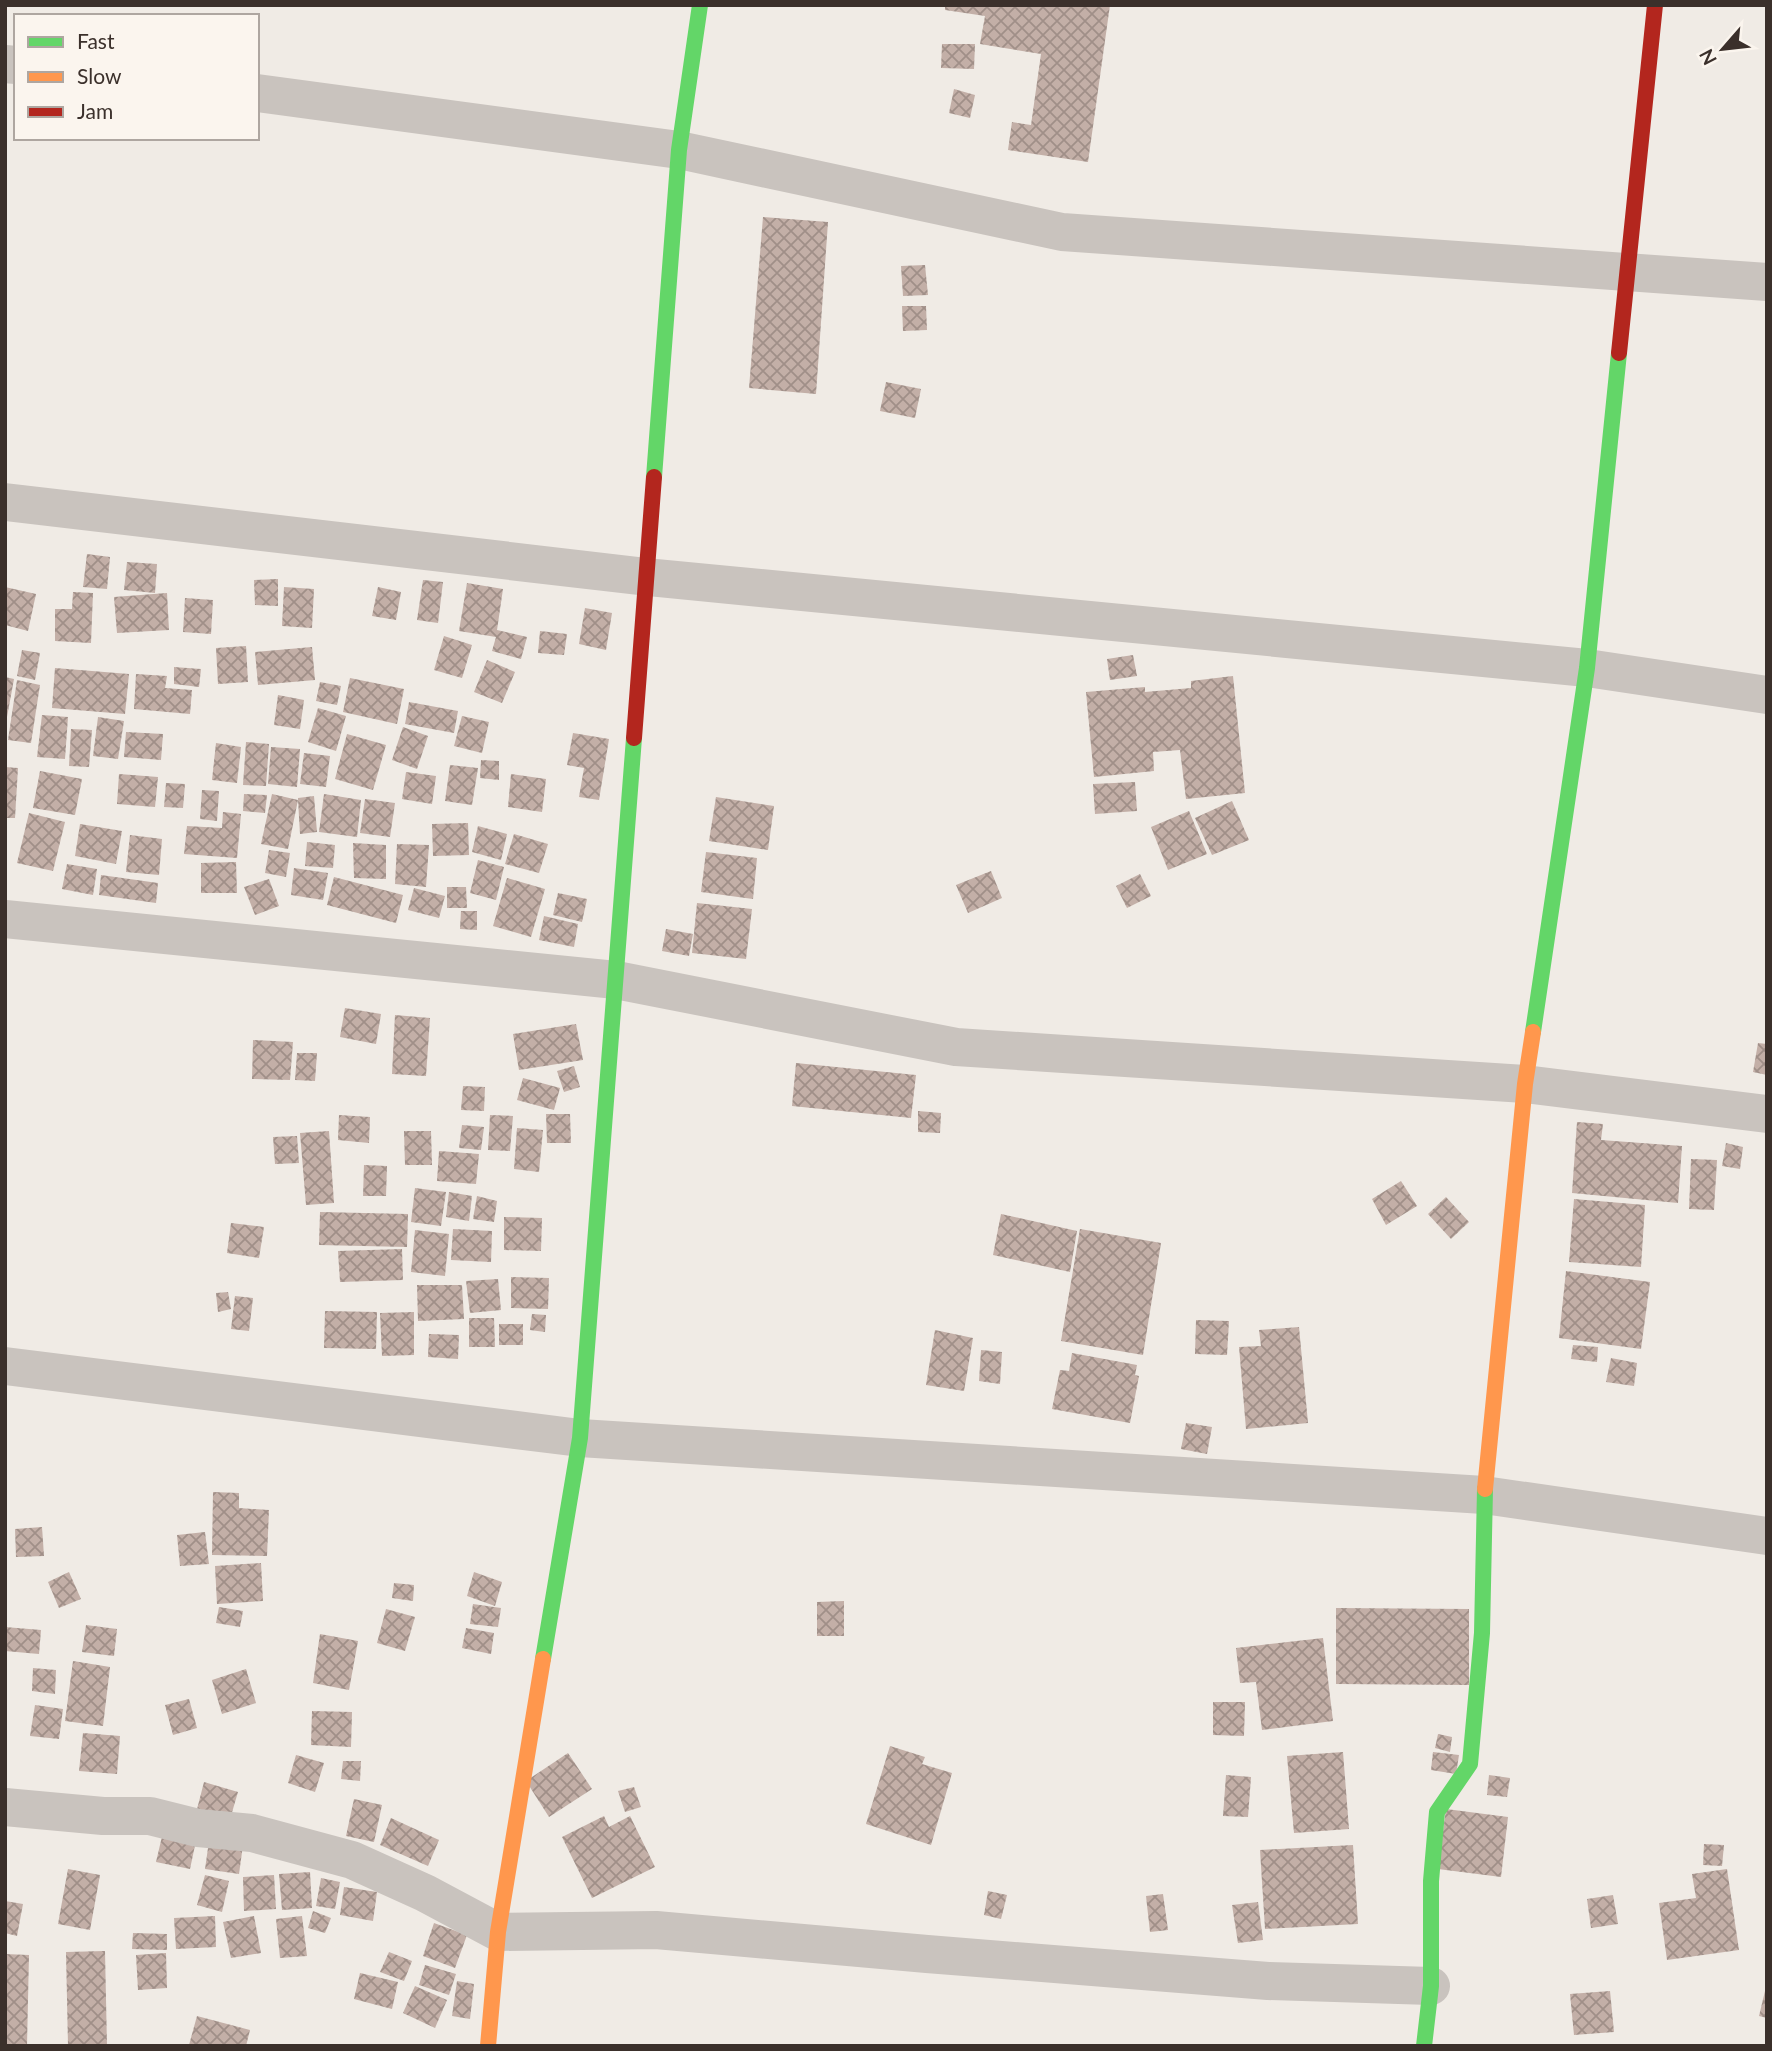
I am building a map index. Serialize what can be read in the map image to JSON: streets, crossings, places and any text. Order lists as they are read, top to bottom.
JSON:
{
  "legend": ["Fast", "Slow", "Jam"],
  "north": "bottom left"
}
